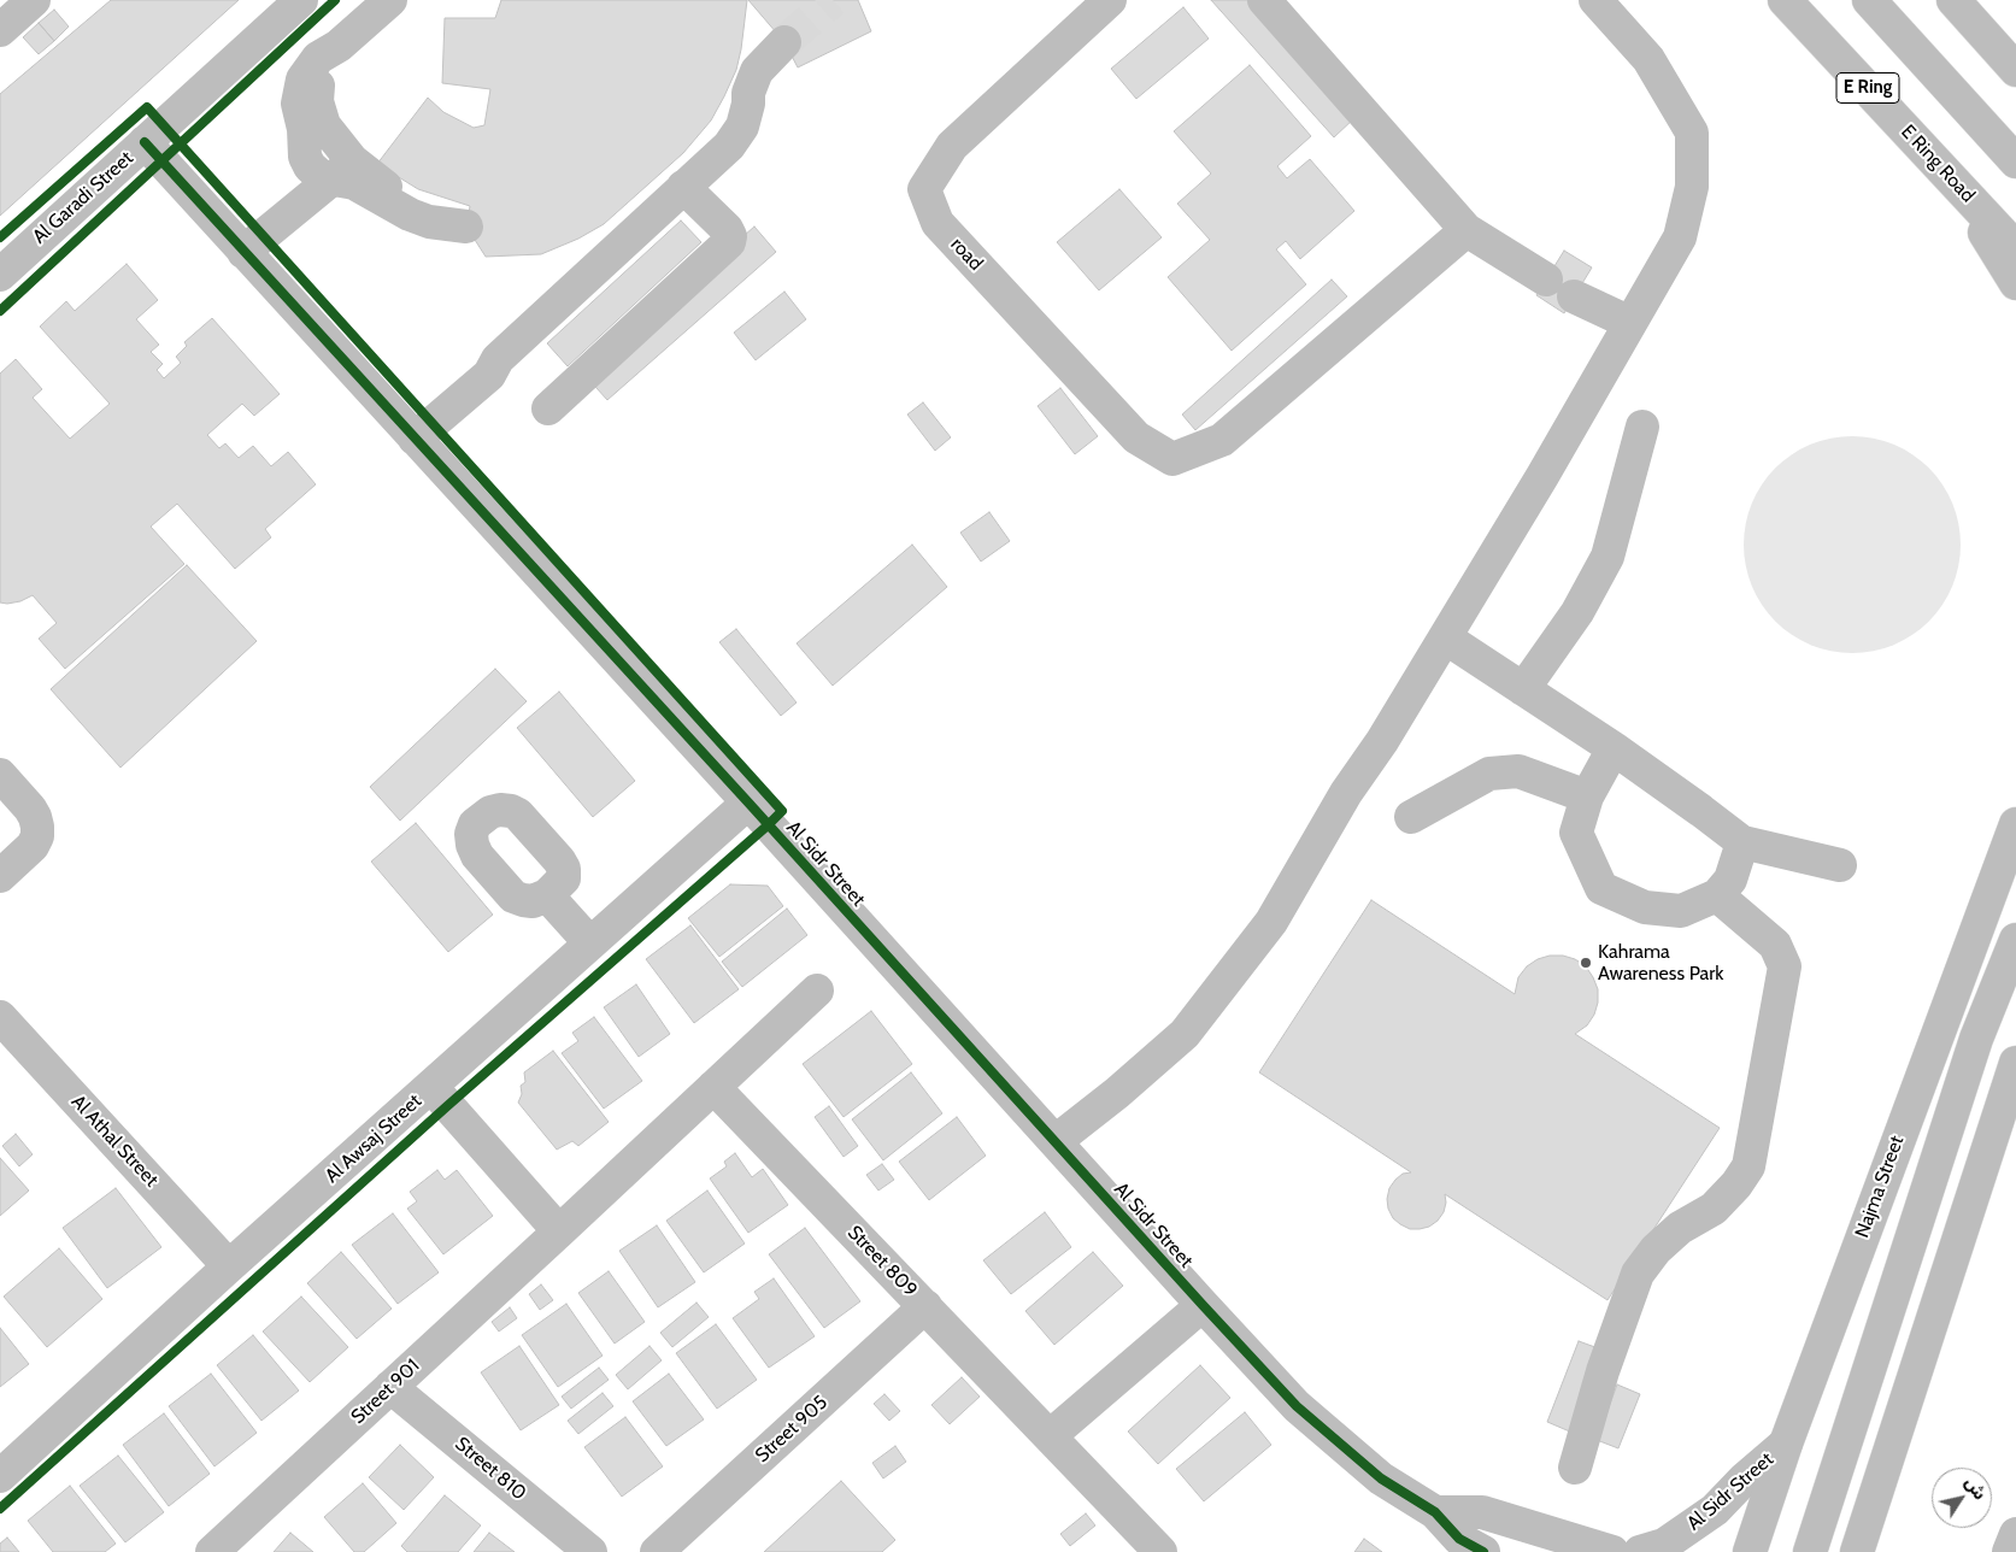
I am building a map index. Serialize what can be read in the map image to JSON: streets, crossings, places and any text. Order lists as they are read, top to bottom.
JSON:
{
  "streets": {
    "street": [
      "E Ring",
      "E Ring Road",
      "Al Garadi Street",
      "road",
      "Al Sidr Street",
      "Al Awsaj Street",
      "Al Athal Street",
      "Najma Street",
      "Street 809",
      "Street 901",
      "Street 905",
      "Street 810"
    ]
  },
  "crossings": [
    ["Al Garadi Street", "Al Sidr Street"],
    ["Al Sidr Street", "Al Awsaj Street"],
    ["Al Sidr Street", "Najma Street"],
    ["Al Awsaj Street", "Al Athal Street"],
    ["Street 809", "Street 901"],
    ["Street 809", "Street 905"],
    ["Street 901", "Street 810"]
  ],
  "places": ["Kahrama Awareness Park"],
  "north": "top right"
}
